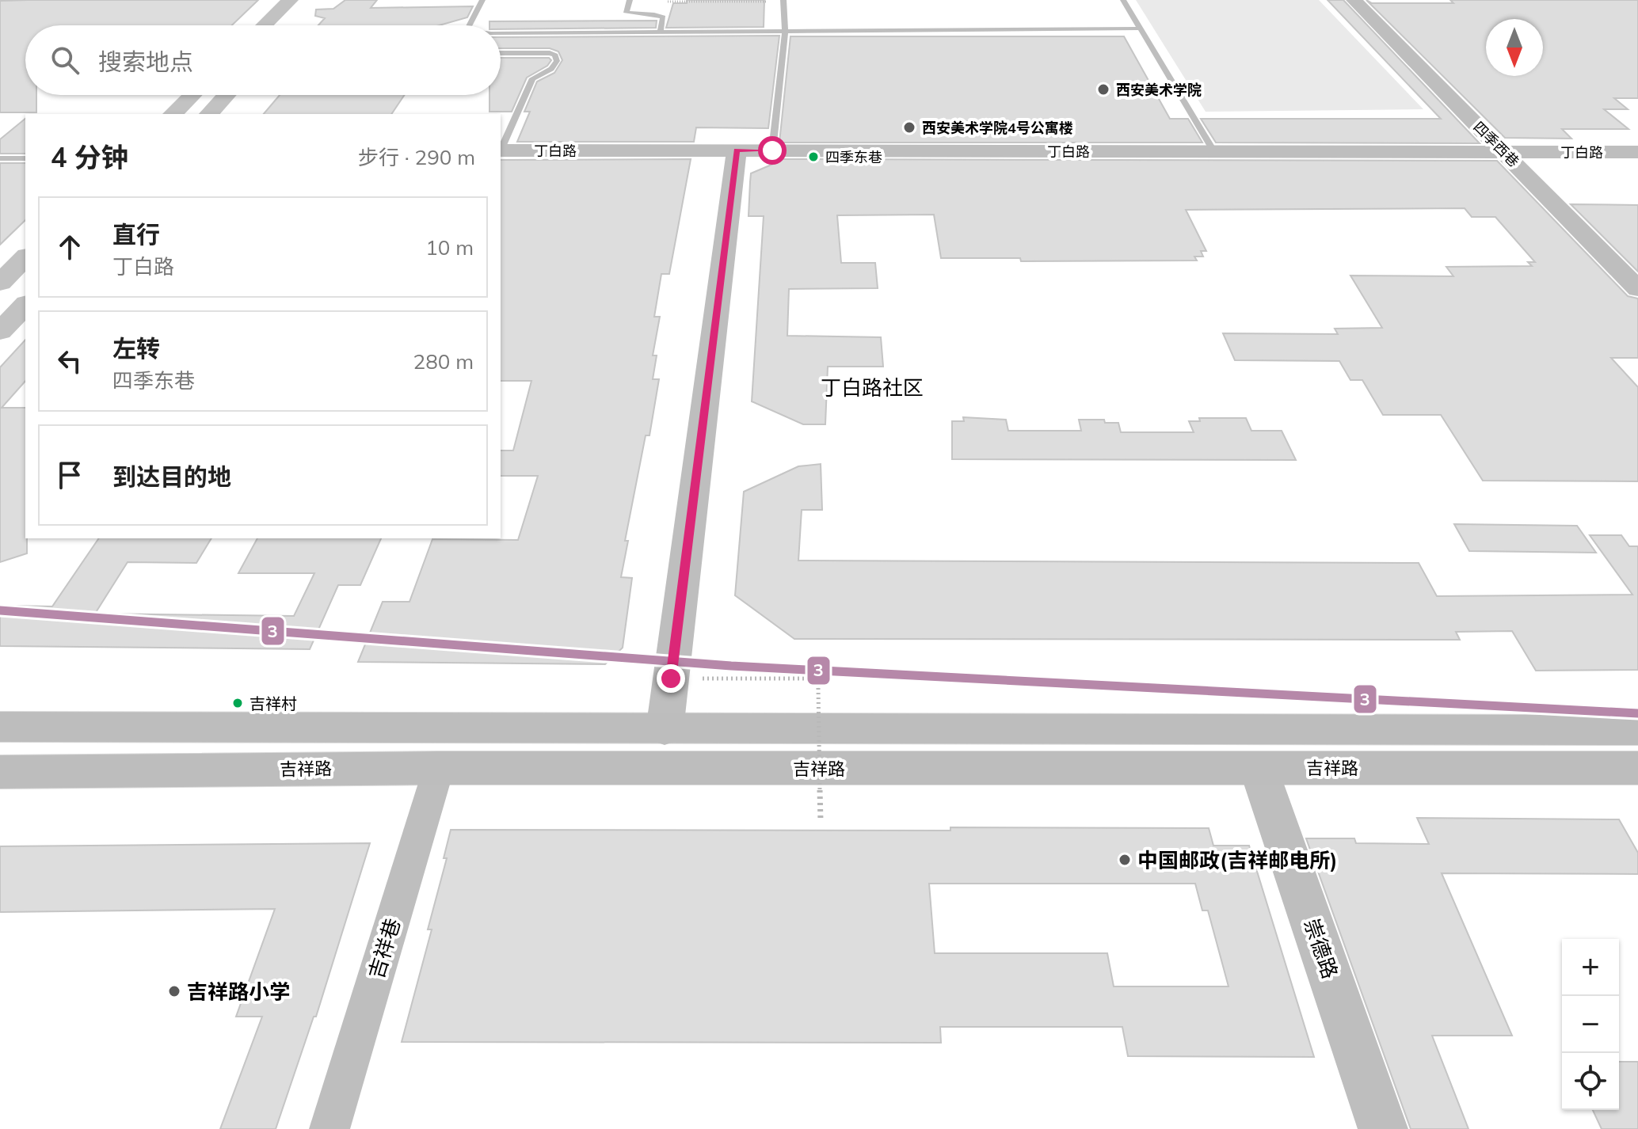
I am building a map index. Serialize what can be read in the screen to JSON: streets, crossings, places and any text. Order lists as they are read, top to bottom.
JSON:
{
  "streets": {
    "main road": ["吉祥路"],
    "street": [
      "四季西巷",
      "丁白路",
      "吉祥巷",
      "崇德路"
    ]
  },
  "crossings": [
    ["四季西巷", "丁白路"],
    ["吉祥路", "吉祥巷"],
    ["吉祥路", "崇德路"]
  ],
  "districts": ["丁白路社区"],
  "places": [
    "西安美术学院",
    "西安美术学院4号公寓楼",
    "四季东巷",
    "吉祥村",
    "中国邮政(吉祥邮电所)",
    "吉祥路小学"
  ],
  "lines": ["transit line 3"],
  "north": "bottom",
  "page": {
    "search": "搜索地点",
    "heading": ["4 分钟", "步行 · 290 m"],
    "list": [
      ["直行", "丁白路", "10 m"],
      ["左转", "四季东巷", "280 m"],
      "到达目的地"
    ],
    "map_buttons": ["+", "−"]
  }
}
